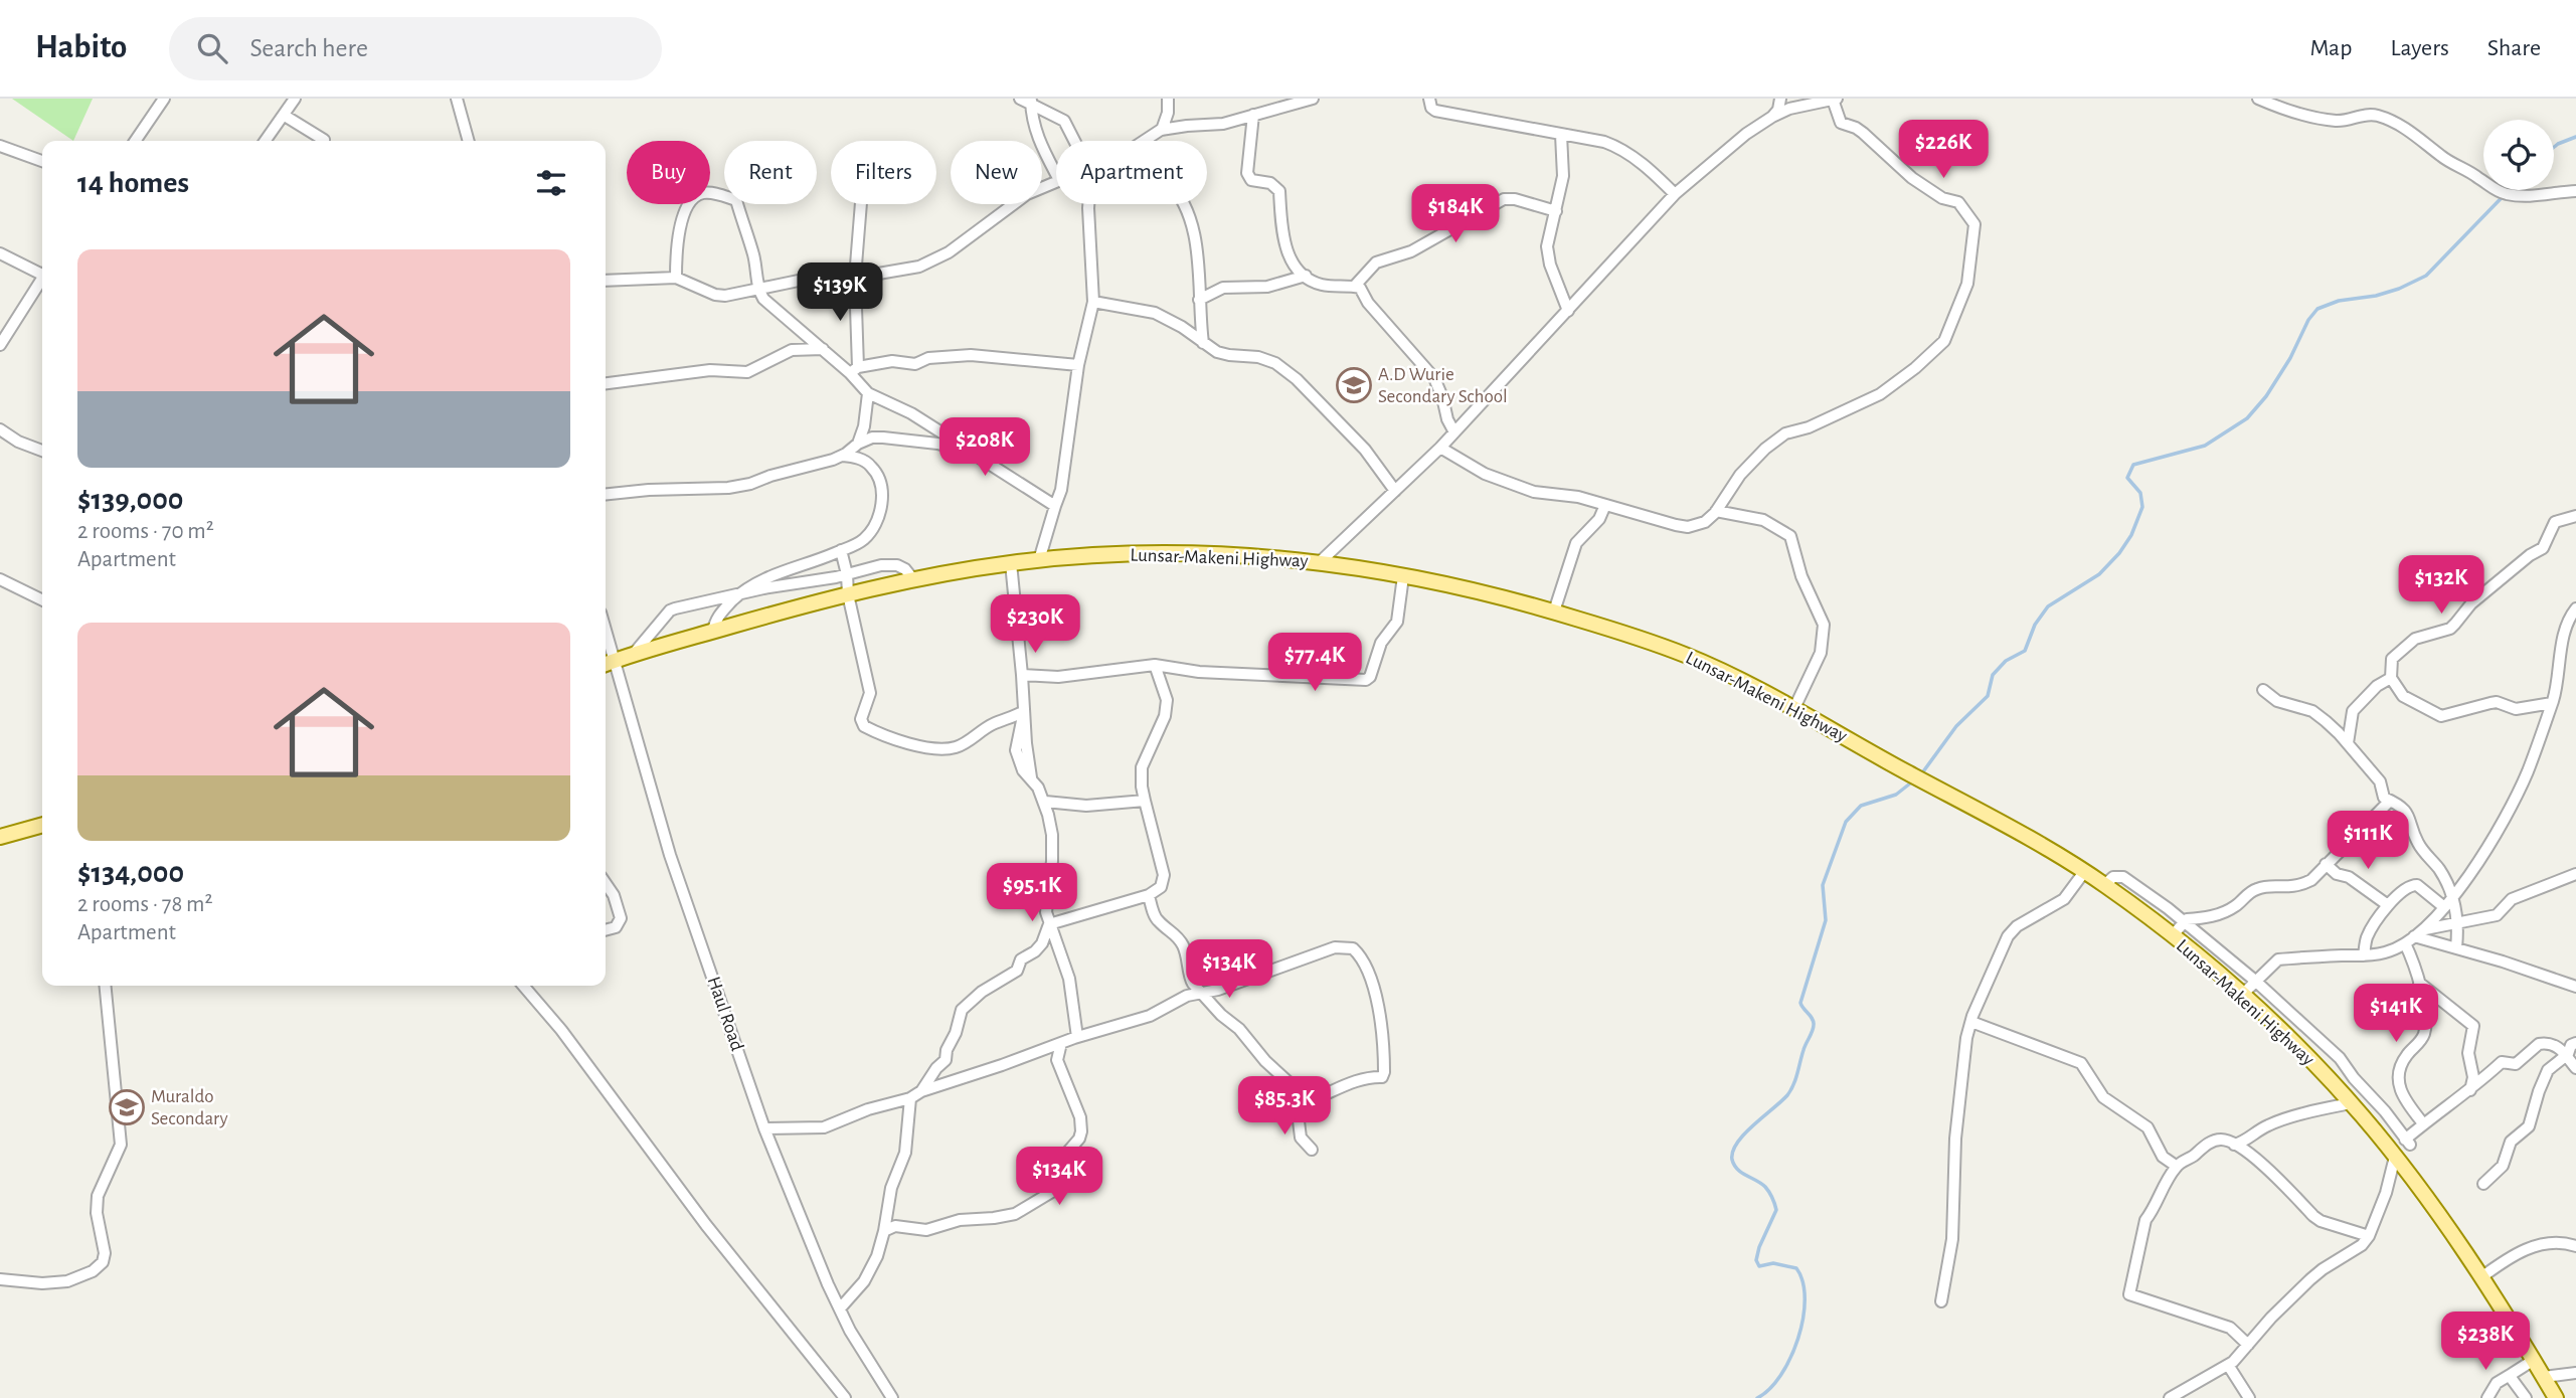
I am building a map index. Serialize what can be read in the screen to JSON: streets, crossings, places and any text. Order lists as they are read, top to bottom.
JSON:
{
  "streets": {
    "main road": ["Lunsar-Makeni Highway"],
    "street": ["Haul Road"]
  },
  "crossings": [
    ["Lunsar-Makeni Highway", "Haul Road"]
  ],
  "places": {
    "school or university": ["A.D Wurie Secondary School", "Muraldo Secondary"]
  },
  "page": {
    "header": "Habito",
    "search": "Search here",
    "nav": ["Map", "Layers", "Share"],
    "price": [
      "$226K",
      "$184K",
      "$139K",
      "$208K",
      "$132K",
      "$230K",
      "$77.4K",
      "$111K",
      "$95.1K",
      "$134K",
      "$141K",
      "$85.3K",
      "$134K",
      "$238K"
    ],
    "chip": [
      "Buy",
      "Rent",
      "Filters",
      "New",
      "Apartment"
    ],
    "heading": "14 homes",
    "list": [
      {
        "name": "$139,000",
        "note": "2 rooms · 70 m² · Apartment"
      },
      {
        "name": "$134,000",
        "note": "2 rooms · 78 m² · Apartment"
      }
    ]
  }
}
